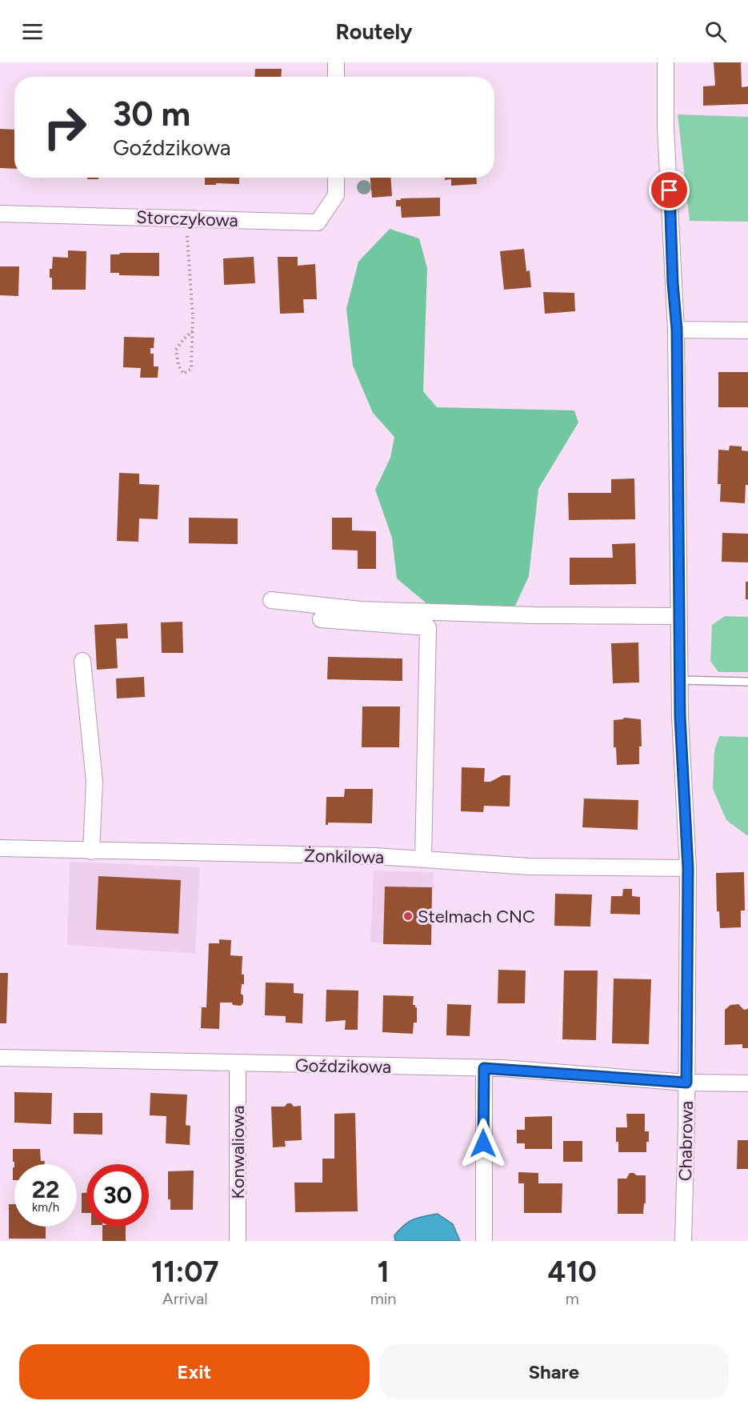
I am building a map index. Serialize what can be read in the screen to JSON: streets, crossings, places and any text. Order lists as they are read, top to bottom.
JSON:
{
  "streets": {
    "street": [
      "Storczykowa",
      "Żonkilowa",
      "Goździkowa",
      "Chabrowa",
      "Konwaliowa"
    ]
  },
  "crossings": [
    ["Żonkilowa", "Chabrowa"],
    ["Goździkowa", "Chabrowa"],
    ["Goździkowa", "Konwaliowa"]
  ],
  "places": ["Stelmach CNC"],
  "page": {
    "header": "Routely",
    "turn": ["30 m", "Goździkowa"],
    "speed": "22 km/h",
    "limit": "30",
    "eta": [
      "11:07",
      "Arrival",
      "1",
      "min",
      "410",
      "m"
    ],
    "buttons": ["Exit", "Share"]
  }
}
